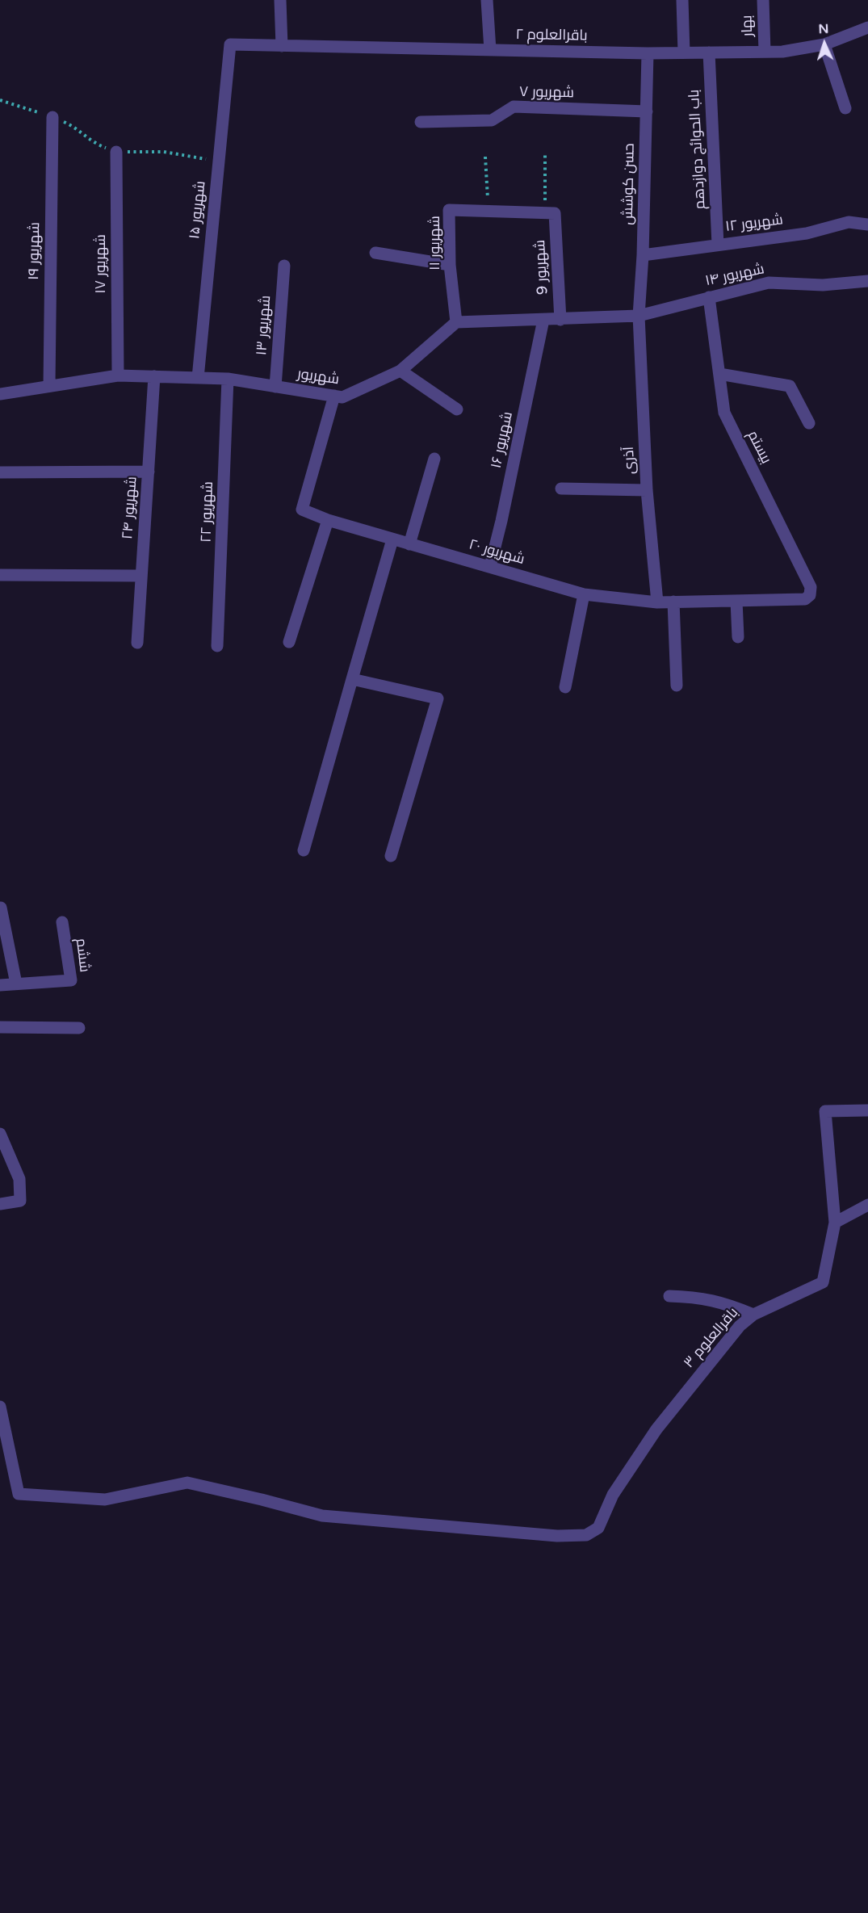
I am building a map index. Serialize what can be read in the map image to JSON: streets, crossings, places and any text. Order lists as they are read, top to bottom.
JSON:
{
  "streets": {
    "street": [
      "بهار",
      "باقرالعلوم ۲",
      "شهریور ۷",
      "باب الحوائج دوازدهم",
      "حسن کوشش",
      "شهریور ۱۵",
      "شهریور ۱۲",
      "شهریور ۱۱",
      "شهریور ۱۹",
      "شهریور ۱۷",
      "شهریور 9",
      "شهریور ۱۴",
      "شهریور ۱۳",
      "شهریور",
      "شهریور ۱۶",
      "بیستم",
      "آذری",
      "شهریور ۲۴",
      "شهریور ۲۲",
      "شهریور ۲۰",
      "ششم",
      "باقرالعلوم ۳"
    ]
  },
  "crossings": [
    ["بهار", "باقرالعلوم ۲"],
    ["باقرالعلوم ۲", "باب الحوائج دوازدهم"],
    ["باقرالعلوم ۲", "حسن کوشش"],
    ["باقرالعلوم ۲", "شهریور ۱۵"],
    ["شهریور ۷", "حسن کوشش"],
    ["باب الحوائج دوازدهم", "شهریور ۱۲"],
    ["حسن کوشش", "شهریور ۱۲"],
    ["حسن کوشش", "شهریور ۱۴"],
    ["حسن کوشش", "آذری"],
    ["شهریور ۱۵", "شهریور"],
    ["شهریور ۱۱", "شهریور 9"],
    ["شهریور ۱۱", "شهریور"],
    ["شهریور ۱۹", "شهریور"],
    ["شهریور ۱۷", "شهریور"],
    ["شهریور ۱۴", "بیستم"],
    ["شهریور ۱۴", "آذری"],
    ["شهریور ۱۳", "شهریور"],
    ["شهریور", "شهریور ۲۴"],
    ["شهریور", "شهریور ۲۲"],
    ["شهریور", "شهریور ۲۰"],
    ["شهریور ۱۶", "شهریور ۲۰"],
    ["بیستم", "شهریور ۲۰"],
    ["آذری", "شهریور ۲۰"]
  ],
  "north": "top"
}
